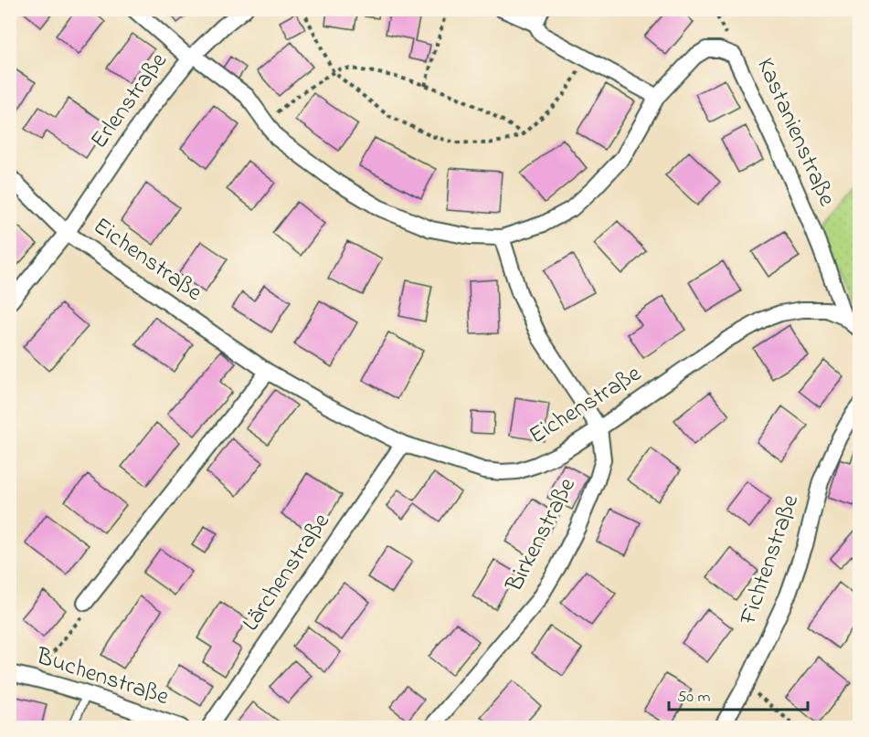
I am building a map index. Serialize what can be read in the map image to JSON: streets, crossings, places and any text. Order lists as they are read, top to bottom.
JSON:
{
  "streets": {
    "street": [
      "Erlenstraße",
      "Kastanienstraße",
      "Eichenstraße",
      "Birkenstraße",
      "Fichtenstraße",
      "Lärchenstraße",
      "Buchenstraße"
    ]
  },
  "crossings": [
    ["Erlenstraße", "Kastanienstraße"],
    ["Erlenstraße", "Eichenstraße"],
    ["Kastanienstraße", "Eichenstraße"],
    ["Eichenstraße", "Birkenstraße"],
    ["Eichenstraße", "Lärchenstraße"]
  ],
  "scale_bar": "50 m"
}
